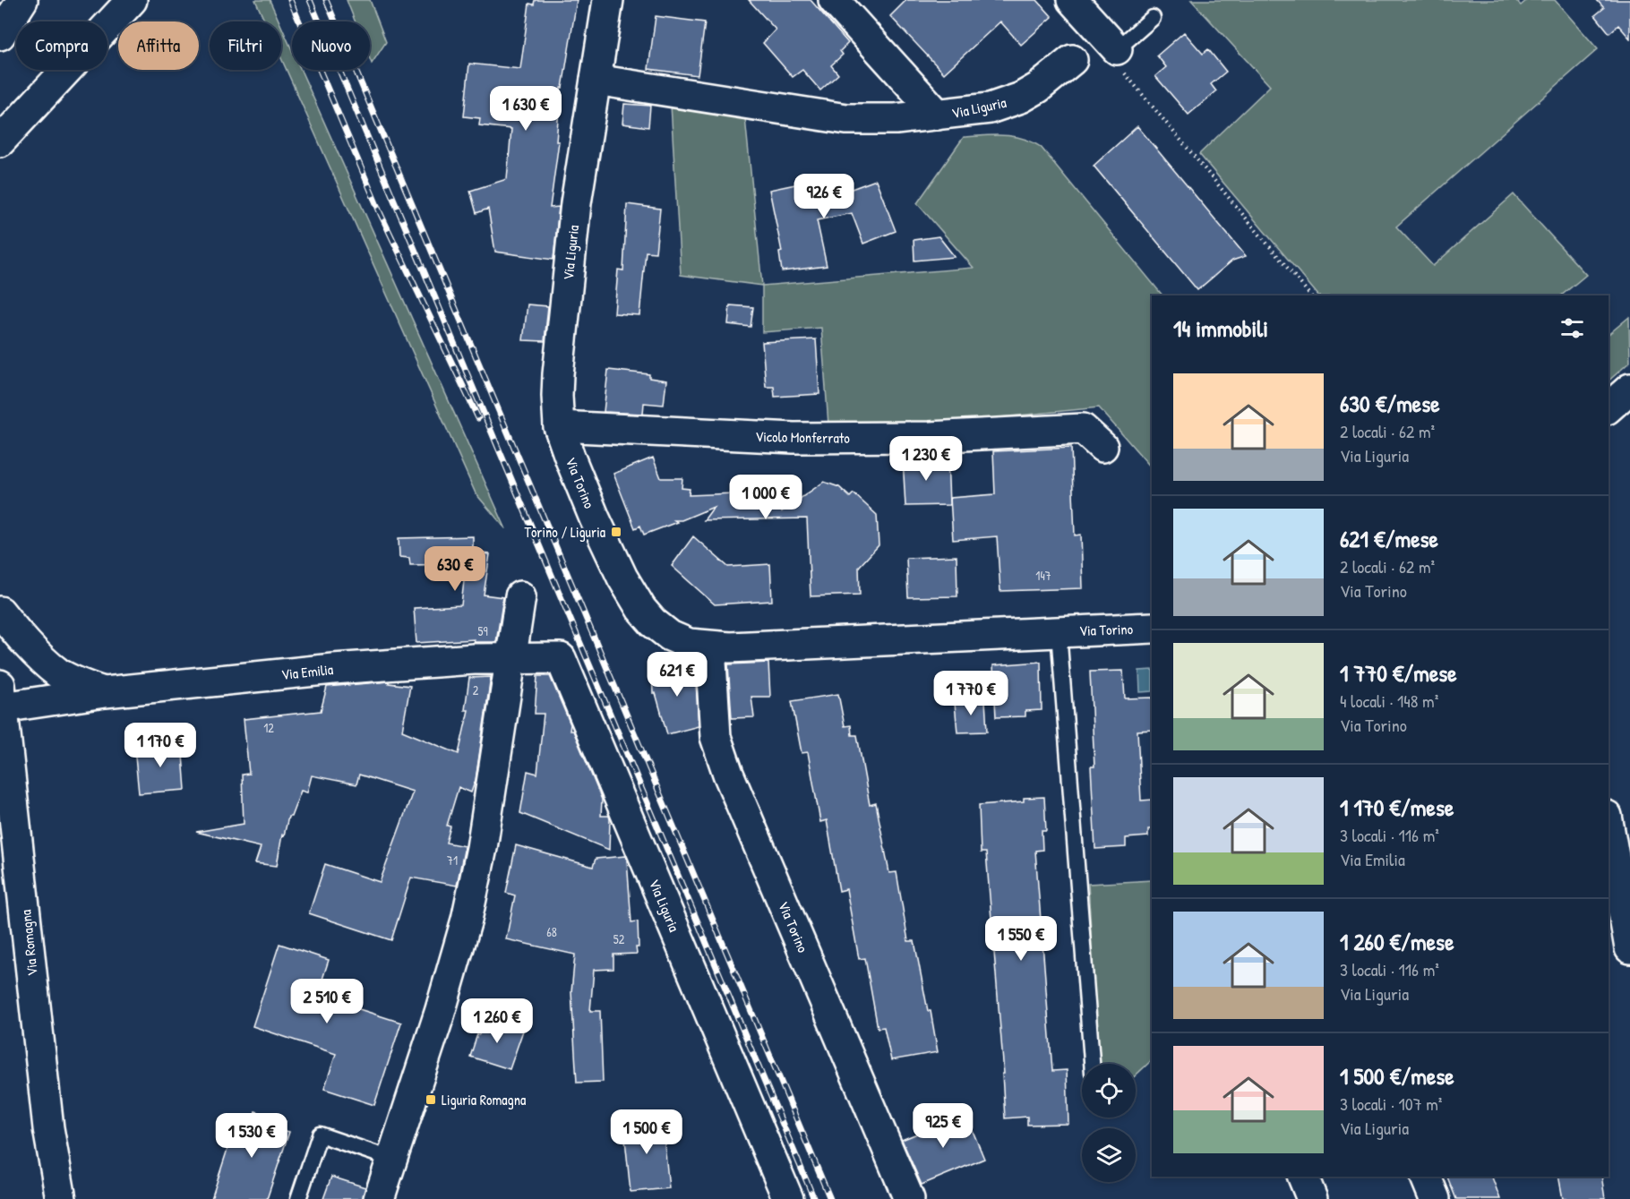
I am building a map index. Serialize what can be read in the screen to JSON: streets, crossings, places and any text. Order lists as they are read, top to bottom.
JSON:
{
  "streets": {
    "street": [
      "Via Liguria",
      "Vicolo Monferrato",
      "Via Torino",
      "Via Emilia",
      "Via Romagna"
    ]
  },
  "crossings": [
    ["Via Liguria", "Vicolo Monferrato"],
    ["Via Liguria", "Via Torino"],
    ["Via Liguria", "Via Emilia"],
    ["Vicolo Monferrato", "Via Torino"],
    ["Via Emilia", "Via Romagna"]
  ],
  "places": {
    "transit": ["Torino / Liguria", "Liguria Romagna"]
  },
  "house_numbers": [
    "147",
    "59",
    "2",
    "12",
    "71",
    "68",
    "52"
  ],
  "page": {
    "chip": [
      "Compra",
      "Affitta",
      "Filtri",
      "Nuovo"
    ],
    "price": [
      "1 630 €",
      "926 €",
      "1 230 €",
      "1 000 €",
      "630 €",
      "621 €",
      "1 770 €",
      "1 170 €",
      "1 550 €",
      "2 510 €",
      "1 260 €",
      "925 €",
      "1 500 €",
      "1 530 €"
    ],
    "heading": "14 immobili",
    "list": [
      {
        "name": "630 €/mese",
        "note": "2 locali · 62 m² · Via Liguria"
      },
      {
        "name": "621 €/mese",
        "note": "2 locali · 62 m² · Via Torino"
      },
      {
        "name": "1 770 €/mese",
        "note": "4 locali · 148 m² · Via Torino"
      },
      {
        "name": "1 170 €/mese",
        "note": "3 locali · 116 m² · Via Emilia"
      },
      {
        "name": "1 260 €/mese",
        "note": "3 locali · 116 m² · Via Liguria"
      },
      {
        "name": "1 500 €/mese",
        "note": "3 locali · 107 m² · Via Liguria"
      }
    ]
  }
}
